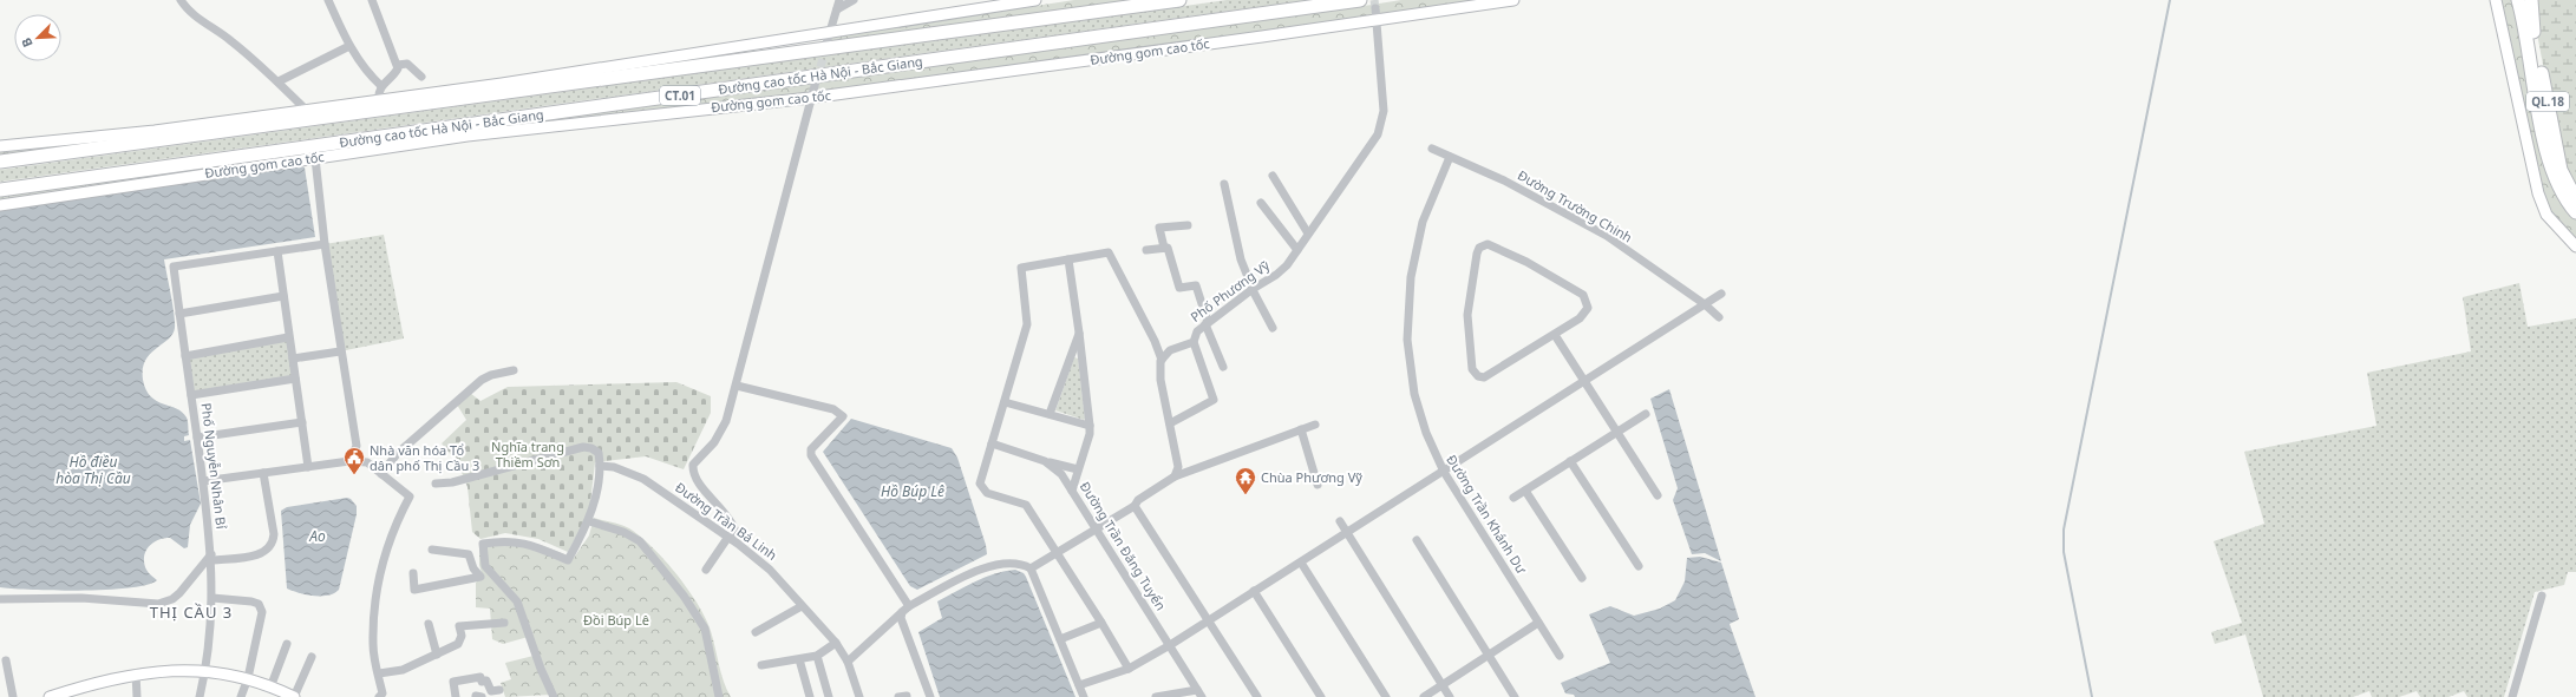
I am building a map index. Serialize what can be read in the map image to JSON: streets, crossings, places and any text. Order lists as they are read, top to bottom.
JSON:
{
  "streets": {
    "highway": ["Đường cao tốc Hà Nội - Bắc Giang", "CT.01", "QL.18"],
    "main road": ["Đường gom cao tốc"],
    "street": [
      "Đường Trường Chinh",
      "Phố Phương Vỹ",
      "Phố Nguyễn Nhân Bỉ",
      "Đường Trần Khánh Dư",
      "Đường Trần Bá Linh",
      "Đường Trần Đăng Tuyển"
    ]
  },
  "crossings": [
    ["Đường gom cao tốc", "Phố Phương Vỹ"],
    ["Đường Trường Chinh", "Đường Trần Khánh Dư"]
  ],
  "districts": ["THỊ CẦU 3"],
  "water": ["Hồ điều hòa Thị Cầu", "Hồ Búp Lê", "Ao"],
  "parks": ["Nghĩa trang Thiềm Sơn", "Đồi Búp Lê"],
  "places": {
    "public building": ["Nhà văn hóa Tổ dân phố Thị Cầu 3"],
    "temple": ["Chùa Phương Vỹ"]
  },
  "north": "bottom left"
}
